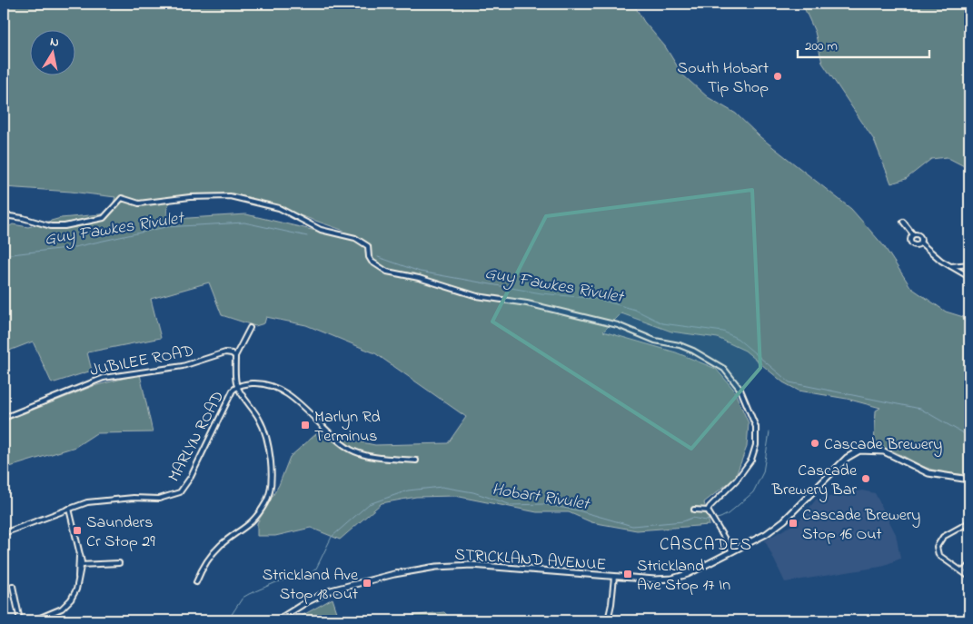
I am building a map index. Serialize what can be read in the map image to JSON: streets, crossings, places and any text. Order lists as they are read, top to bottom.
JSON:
{
  "streets": {
    "street": ["JUBILEE ROAD", "MARLYN ROAD", "STRICKLAND AVENUE"]
  },
  "districts": ["CASCADES"],
  "water": ["Guy Fawkes Rivulet", "Hobart Rivulet"],
  "places": {
    "other": ["South Hobart Tip Shop", "Cascade Brewery", "Cascade Brewery Bar"],
    "transit": [
      "Marlyn Rd Terminus",
      "Cascade Brewery Stop 16 Out",
      "Saunders Cr Stop 29",
      "Strickland Ave Stop 17 In",
      "Strickland Ave Stop 18 Out"
    ]
  },
  "scale_bar": "200 m",
  "north": "top"
}
